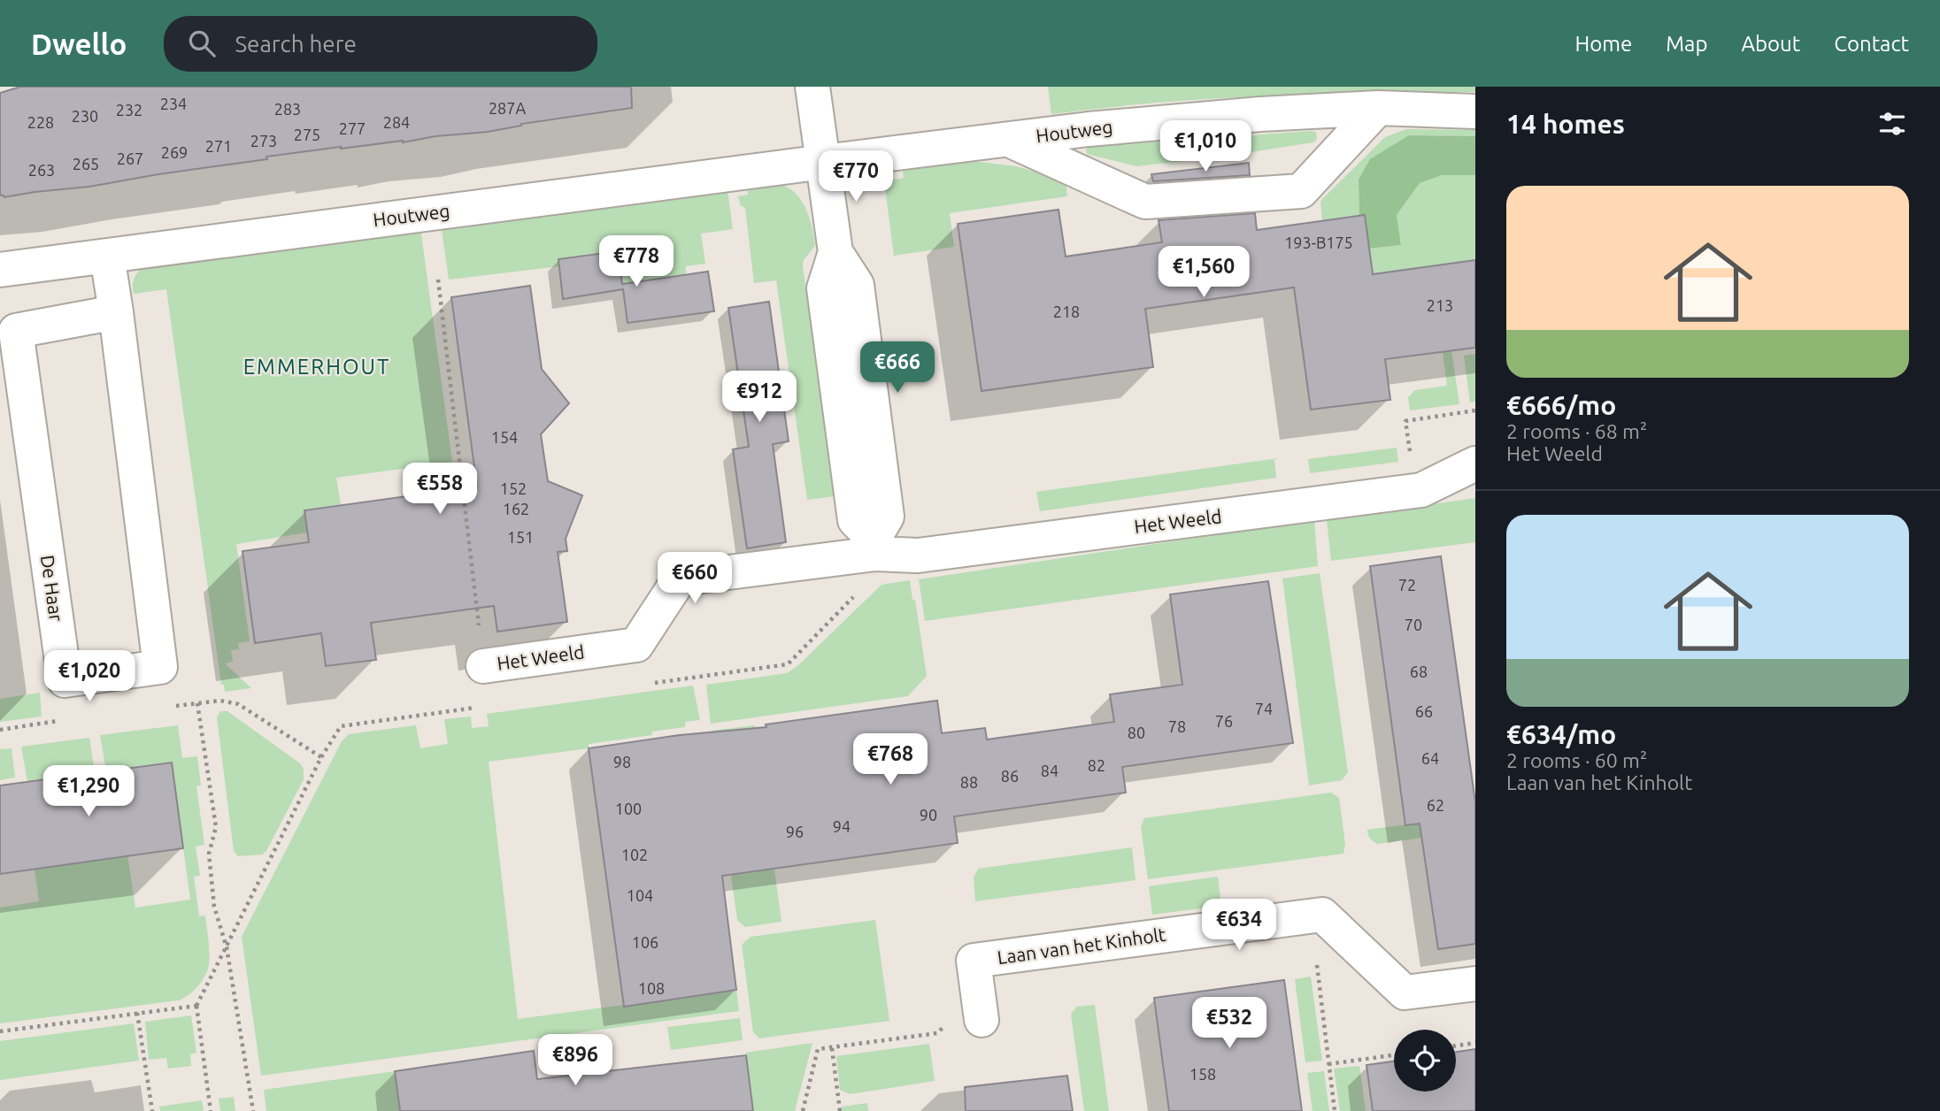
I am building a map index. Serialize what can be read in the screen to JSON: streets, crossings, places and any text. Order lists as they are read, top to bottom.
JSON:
{
  "streets": {
    "street": [
      "Houtweg",
      "Het Weeld",
      "De Haar",
      "Laan van het Kinholt"
    ]
  },
  "crossings": [
    ["Houtweg", "De Haar"]
  ],
  "districts": ["EMMERHOUT"],
  "house_numbers": [
    "234",
    "287A",
    "283",
    "232",
    "230",
    "228",
    "284",
    "277",
    "275",
    "273",
    "271",
    "269",
    "267",
    "265",
    "263",
    "193-B175",
    "213",
    "218",
    "154",
    "152",
    "162",
    "151",
    "72",
    "70",
    "68",
    "74",
    "66",
    "76",
    "78",
    "80",
    "64",
    "98",
    "82",
    "84",
    "86",
    "88",
    "62",
    "100",
    "90",
    "94",
    "96",
    "102",
    "104",
    "106",
    "108",
    "158"
  ],
  "page": {
    "header": "Dwello",
    "search": "Search here",
    "nav": [
      "Home",
      "Map",
      "About",
      "Contact"
    ],
    "heading": "14 homes",
    "price": [
      "€1,010",
      "€770",
      "€778",
      "€1,560",
      "€666",
      "€912",
      "€558",
      "€660",
      "€1,020",
      "€768",
      "€1,290",
      "€634",
      "€532",
      "€896"
    ],
    "list": [
      {
        "name": "€666/mo",
        "note": "2 rooms · 68 m² · Het Weeld"
      },
      {
        "name": "€634/mo",
        "note": "2 rooms · 60 m² · Laan van het Kinholt"
      }
    ]
  }
}
